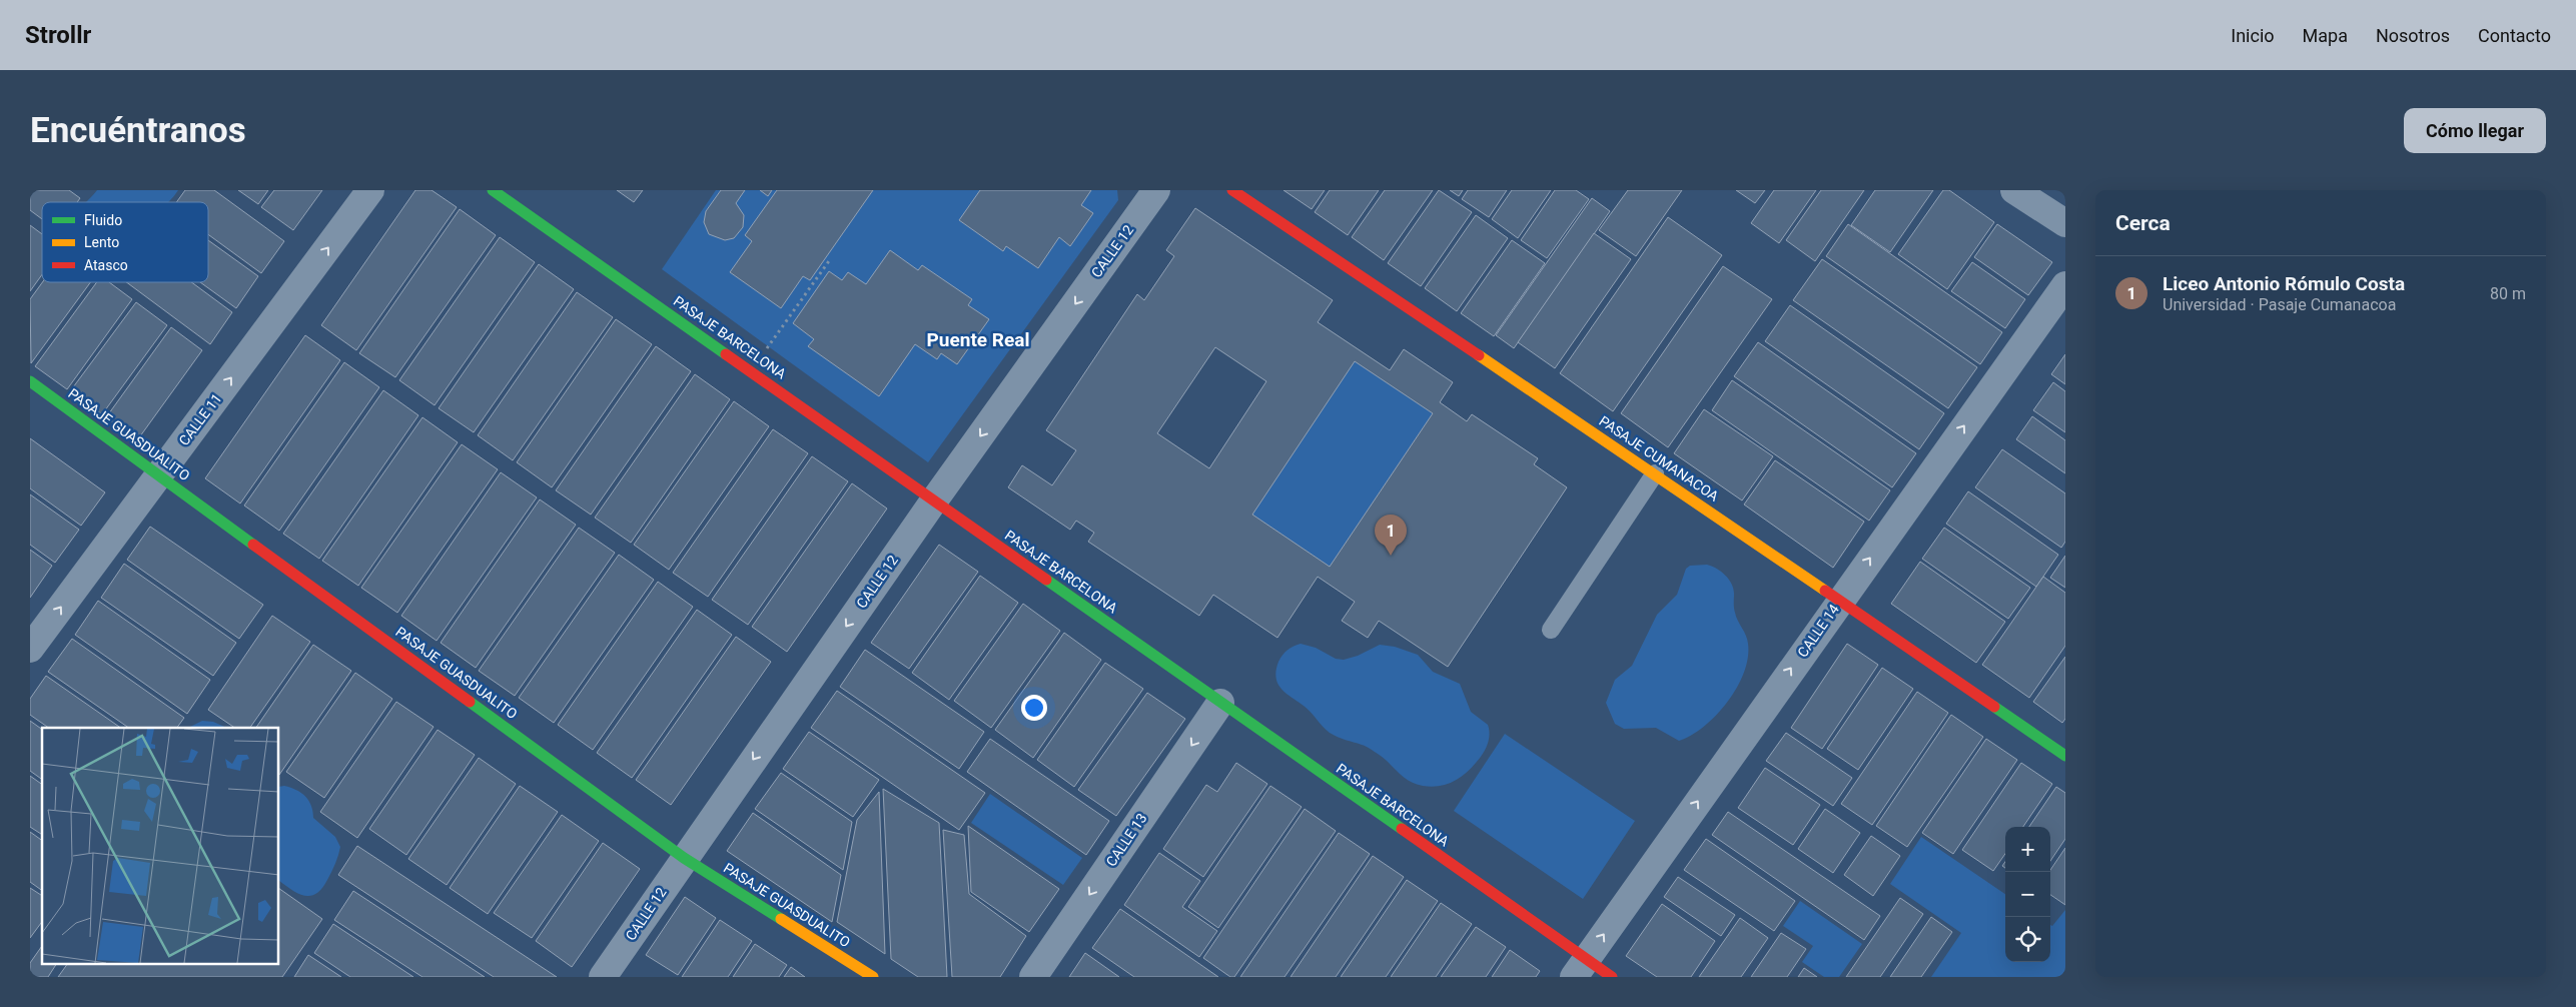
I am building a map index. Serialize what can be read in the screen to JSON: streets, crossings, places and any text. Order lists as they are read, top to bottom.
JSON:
{
  "streets": {
    "street": [
      "CALLE 12",
      "PASAJE BARCELONA",
      "CALLE 11",
      "PASAJE GUASDUALITO",
      "PASAJE CUMANACOA",
      "CALLE 14",
      "CALLE 13"
    ]
  },
  "crossings": [
    ["CALLE 12", "PASAJE BARCELONA"],
    ["CALLE 12", "PASAJE GUASDUALITO"],
    ["PASAJE BARCELONA", "CALLE 14"],
    ["PASAJE BARCELONA", "CALLE 13"],
    ["CALLE 11", "PASAJE GUASDUALITO"],
    ["PASAJE CUMANACOA", "CALLE 14"]
  ],
  "one_way": [
    "CALLE 12",
    "CALLE 11",
    "CALLE 14",
    "CALLE 13"
  ],
  "districts": ["Puente Real"],
  "legend": ["Fluido", "Lento", "Atasco"],
  "page": {
    "header": "Strollr",
    "nav": [
      "Inicio",
      "Mapa",
      "Nosotros",
      "Contacto"
    ],
    "buttons": "Cómo llegar",
    "title": "Encuéntranos",
    "heading": "Cerca",
    "list": [
      {
        "mark": "1",
        "name": "Liceo Antonio Rómulo Costa",
        "note": "Universidad · Pasaje Cumanacoa",
        "value": "80 m"
      }
    ],
    "pins": "1",
    "map_buttons": ["+", "−"]
  }
}
